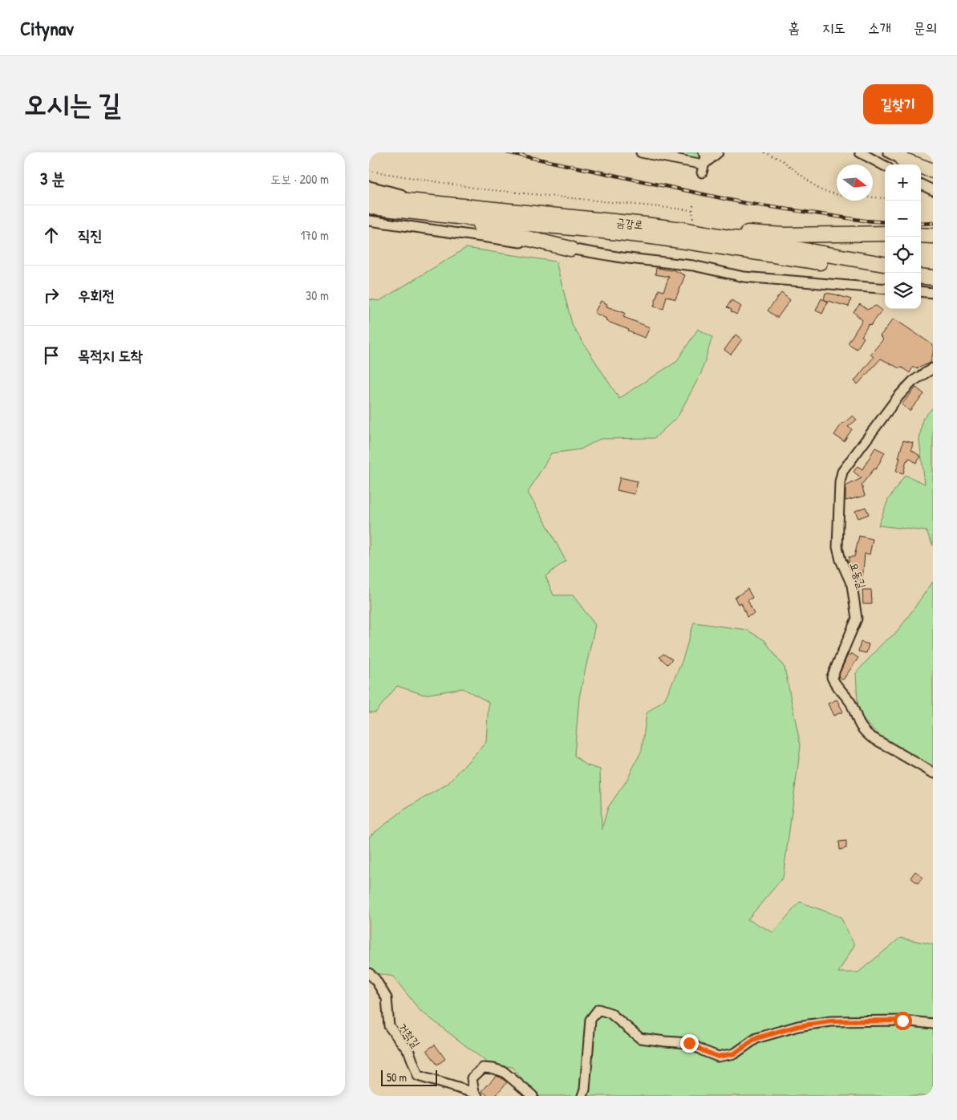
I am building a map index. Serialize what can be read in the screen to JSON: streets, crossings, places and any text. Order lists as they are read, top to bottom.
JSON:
{
  "streets": {
    "highway": ["금강로"],
    "street": ["요동길", "거척길"]
  },
  "scale_bar": "50 m",
  "north": "right",
  "page": {
    "header": "Citynav",
    "nav": [
      "홈",
      "지도",
      "소개",
      "문의"
    ],
    "buttons": "길찾기",
    "title": "오시는 길",
    "heading": ["3 분", "도보 · 200 m"],
    "map_buttons": ["+", "−"],
    "list": [
      ["직진", "170 m"],
      ["우회전", "30 m"],
      "목적지 도착"
    ],
    "scale": "50 m"
  }
}
